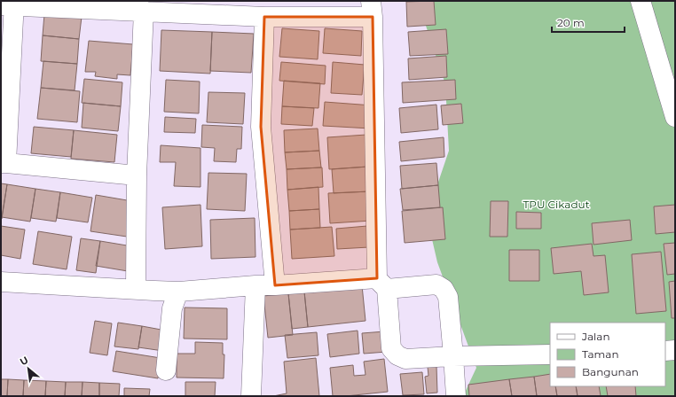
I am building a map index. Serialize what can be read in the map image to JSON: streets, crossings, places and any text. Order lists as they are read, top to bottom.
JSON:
{
  "parks": ["TPU Cikadut"],
  "legend": ["Jalan", "Taman", "Bangunan"],
  "scale_bar": "20 m",
  "north": "top left"
}
